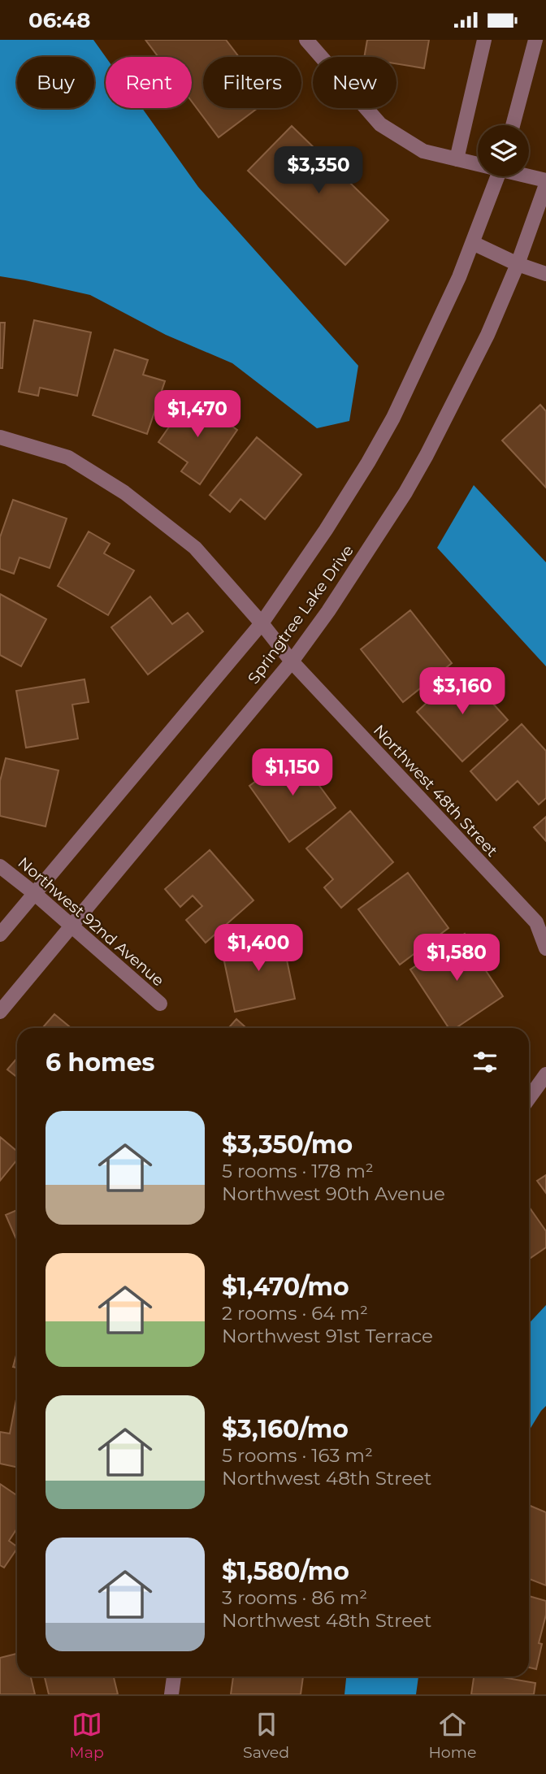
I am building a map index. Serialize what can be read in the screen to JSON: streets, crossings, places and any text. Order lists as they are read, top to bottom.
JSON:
{
  "streets": {
    "street": ["Springtree Lake Drive", "Northwest 48th Street", "Northwest 92nd Avenue"]
  },
  "crossings": [
    ["Springtree Lake Drive", "Northwest 48th Street"],
    ["Springtree Lake Drive", "Northwest 92nd Avenue"]
  ],
  "page": {
    "status": "06:48",
    "chip": [
      "Buy",
      "Rent",
      "Filters",
      "New"
    ],
    "price": [
      "$3,350",
      "$1,470",
      "$3,160",
      "$1,150",
      "$1,400",
      "$1,580"
    ],
    "heading": "6 homes",
    "list": [
      {
        "name": "$3,350/mo",
        "note": "5 rooms · 178 m² · Northwest 90th Avenue"
      },
      {
        "name": "$1,470/mo",
        "note": "2 rooms · 64 m² · Northwest 91st Terrace"
      },
      {
        "name": "$3,160/mo",
        "note": "5 rooms · 163 m² · Northwest 48th Street"
      },
      {
        "name": "$1,580/mo",
        "note": "3 rooms · 86 m² · Northwest 48th Street"
      }
    ],
    "tabs": ["Map", "Saved", "Home"]
  }
}
